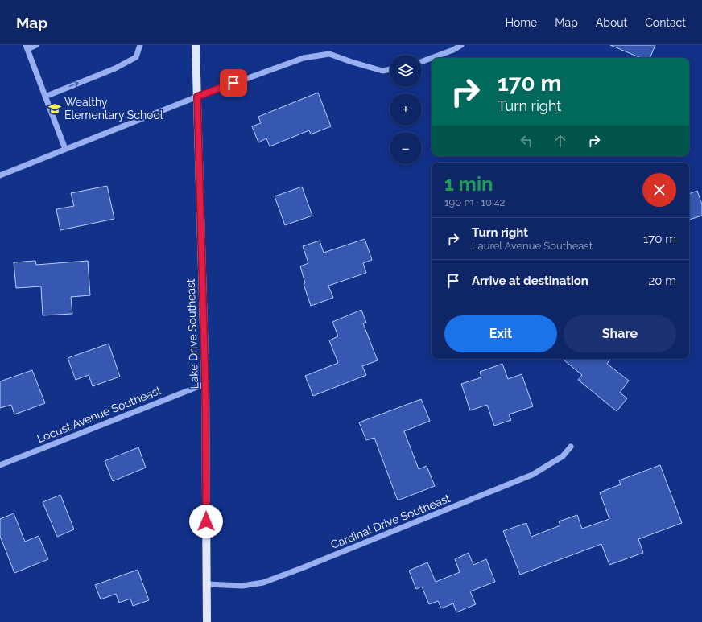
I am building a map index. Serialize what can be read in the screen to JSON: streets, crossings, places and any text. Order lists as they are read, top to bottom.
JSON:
{
  "streets": {
    "main road": ["Lake Drive Southeast"],
    "street": ["Locust Avenue Southeast", "Cardinal Drive Southeast"]
  },
  "crossings": [
    ["Lake Drive Southeast", "Locust Avenue Southeast"],
    ["Lake Drive Southeast", "Cardinal Drive Southeast"]
  ],
  "places": {
    "school or university": ["Wealthy Elementary School"]
  },
  "page": {
    "header": "Map",
    "nav": [
      "Home",
      "Map",
      "About",
      "Contact"
    ],
    "map_buttons": ["+", "−"],
    "turn": ["170 m", "Turn right"],
    "heading": ["1 min", "190 m · 10:42"],
    "list": [
      {
        "name": "Turn right",
        "note": "Laurel Avenue Southeast",
        "value": "170 m"
      },
      {
        "name": "Arrive at destination",
        "value": "20 m"
      }
    ],
    "buttons": ["Exit", "Share"]
  }
}
